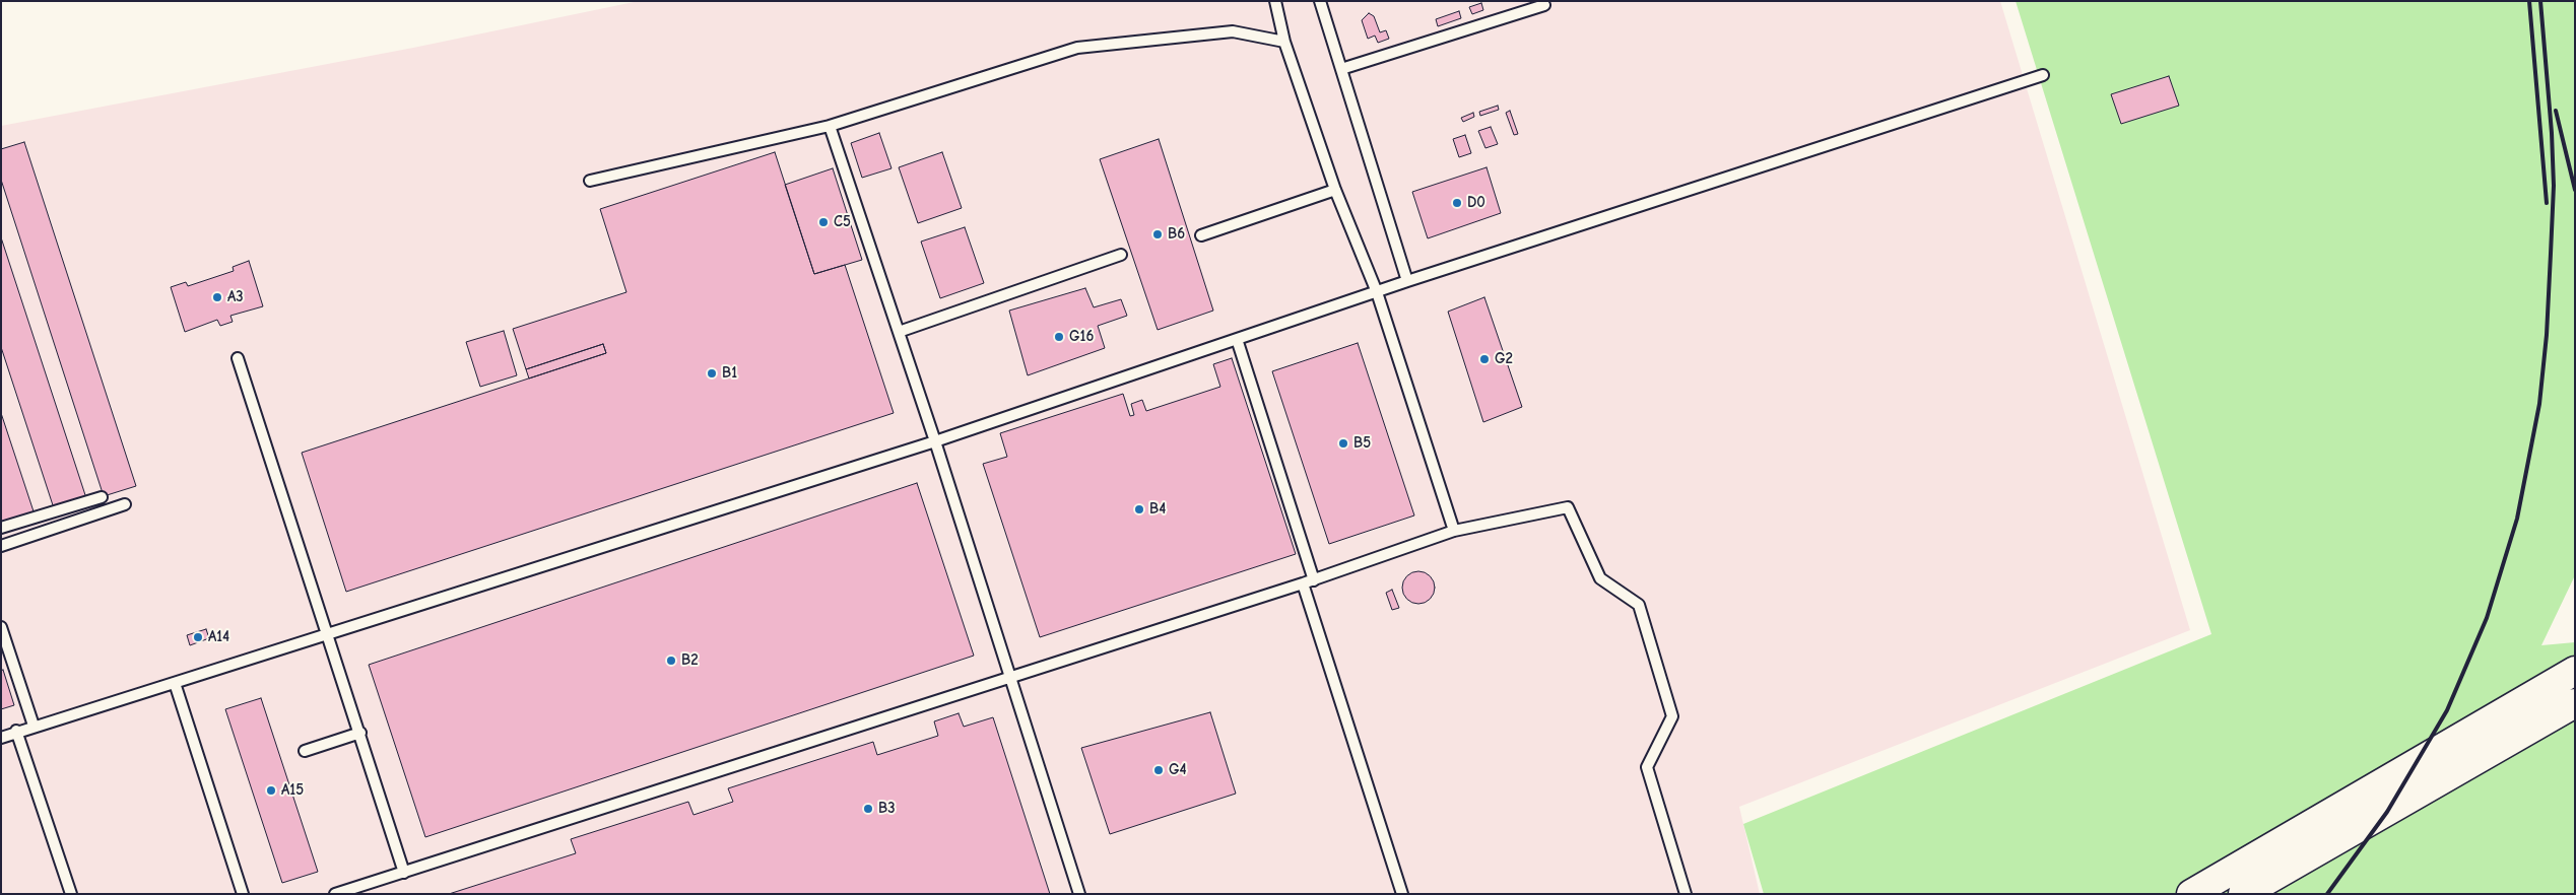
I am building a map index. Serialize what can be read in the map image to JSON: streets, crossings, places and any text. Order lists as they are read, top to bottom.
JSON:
{
  "places": [
    "D0",
    "C5",
    "B6",
    "A3",
    "G16",
    "G2",
    "B1",
    "B5",
    "B4",
    "A14",
    "B2",
    "G4",
    "A15",
    "B3"
  ]
}
